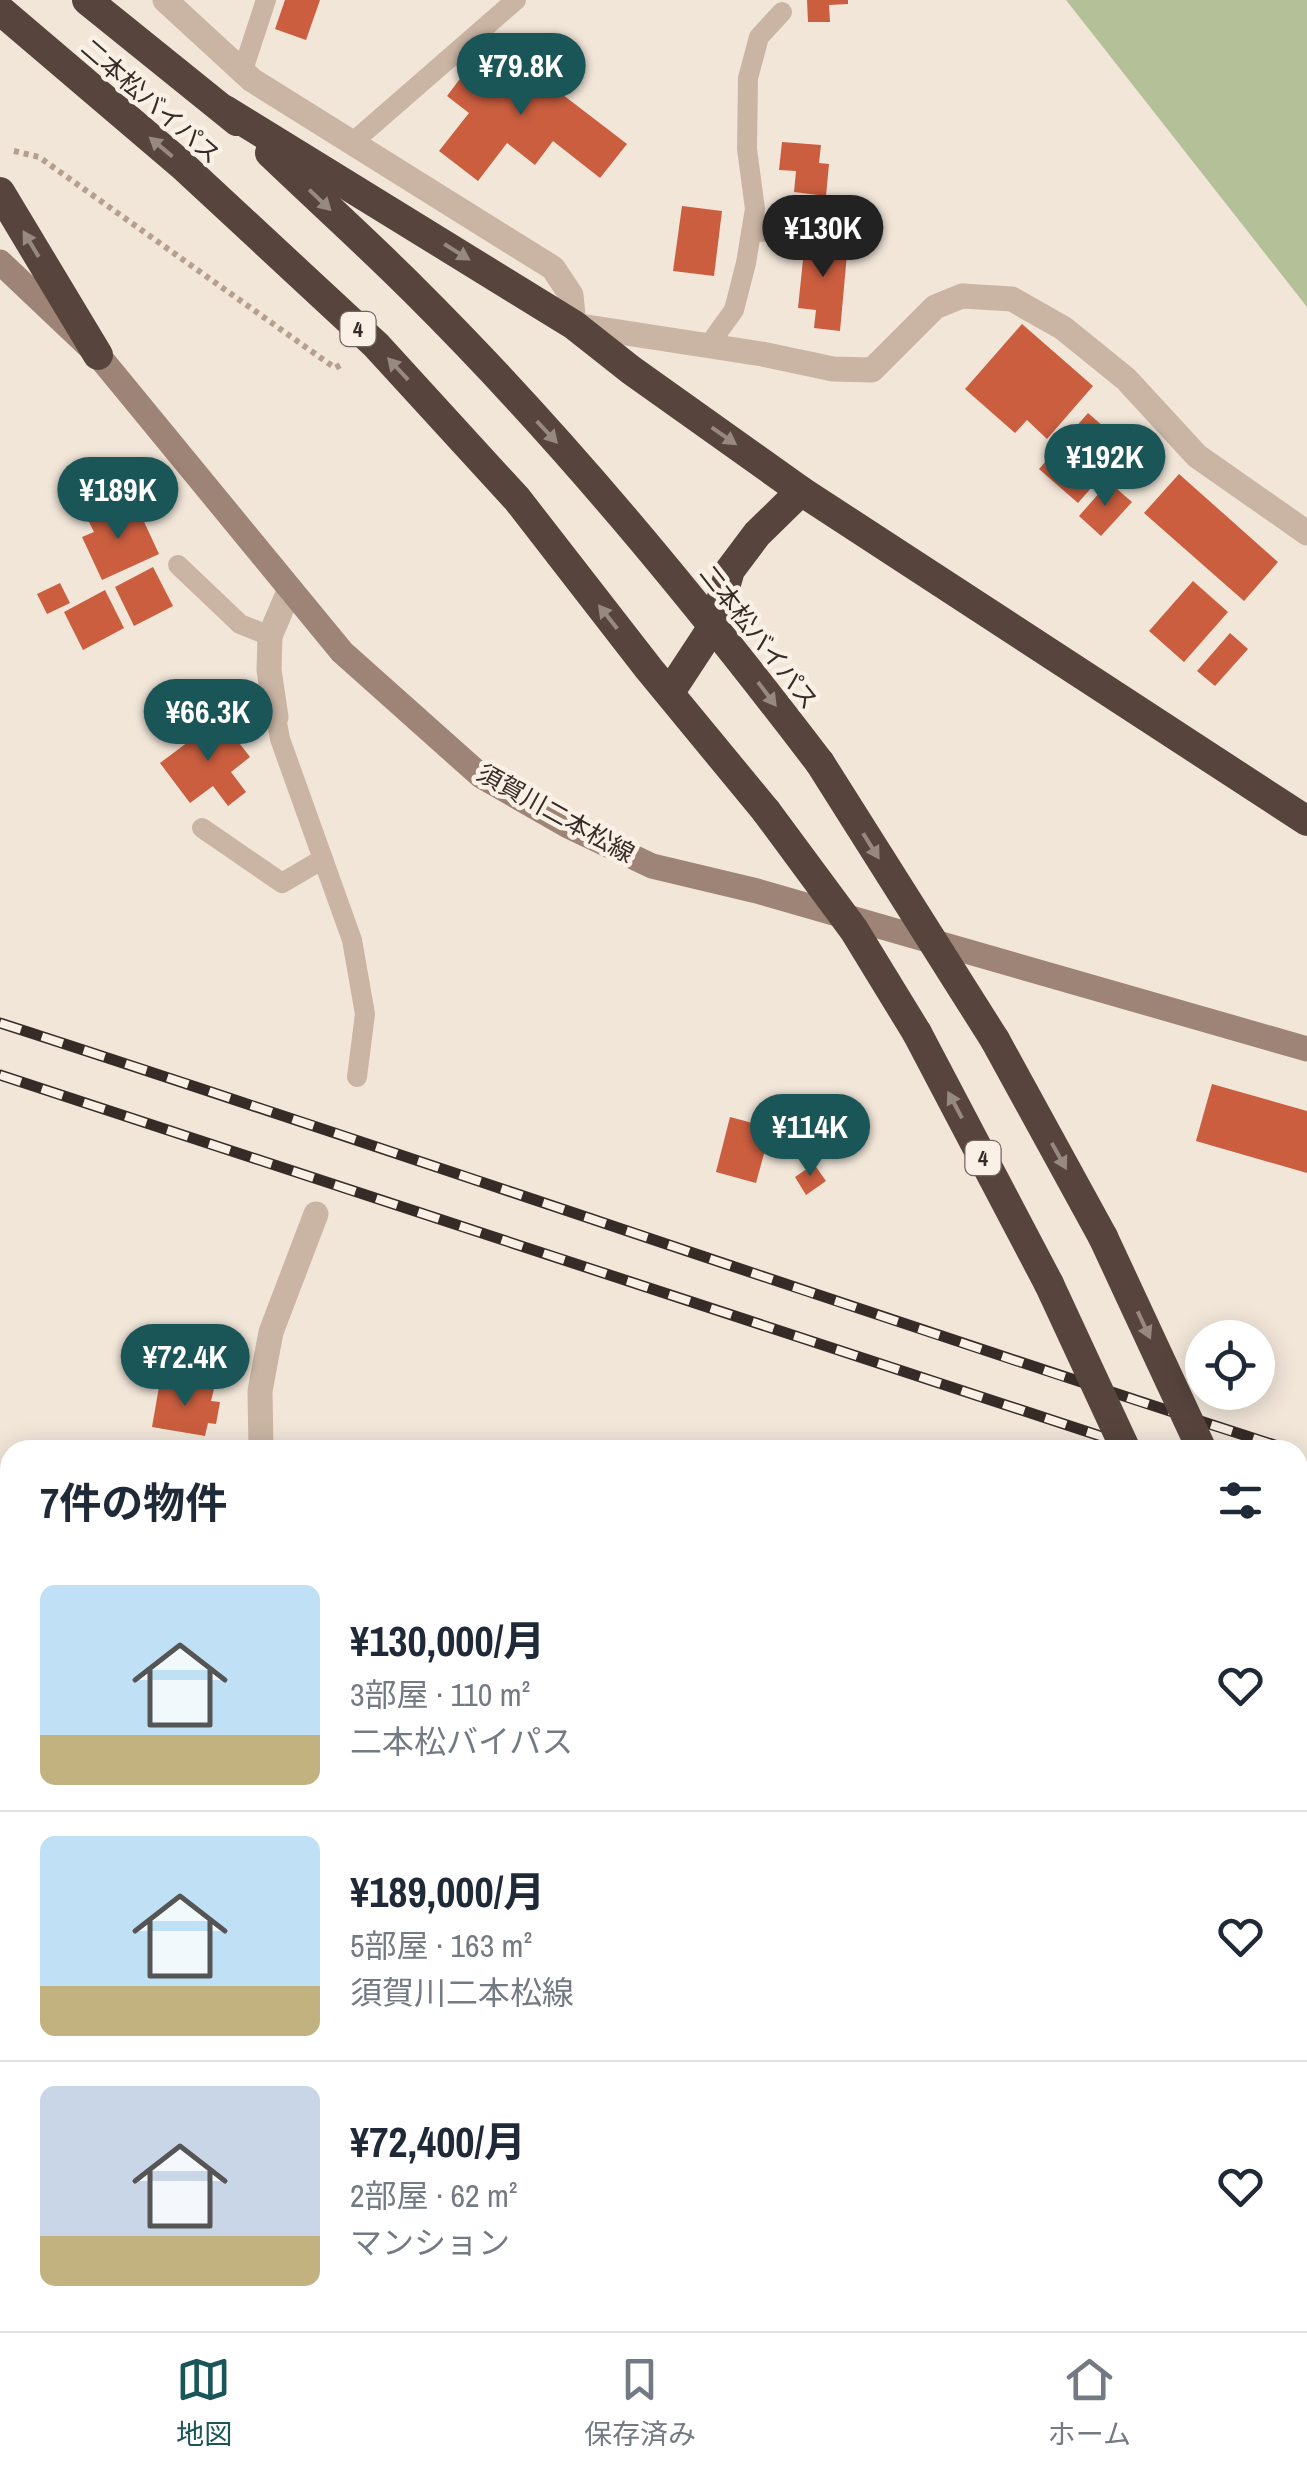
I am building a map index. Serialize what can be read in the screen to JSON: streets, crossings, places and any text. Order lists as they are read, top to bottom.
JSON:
{
  "streets": {
    "highway": ["二本松バイパス", "4"],
    "main road": ["須賀川二本松線"]
  },
  "page": {
    "price": [
      "¥79.8K",
      "¥130K",
      "¥192K",
      "¥189K",
      "¥66.3K",
      "¥114K",
      "¥72.4K"
    ],
    "heading": "7件の物件",
    "list": [
      {
        "name": "¥130,000/月",
        "note": "3部屋 · 110 m² · 二本松バイパス"
      },
      {
        "name": "¥189,000/月",
        "note": "5部屋 · 163 m² · 須賀川二本松線"
      },
      {
        "name": "¥72,400/月",
        "note": "2部屋 · 62 m² · マンション"
      }
    ],
    "tabs": ["地図", "保存済み", "ホーム"]
  }
}
